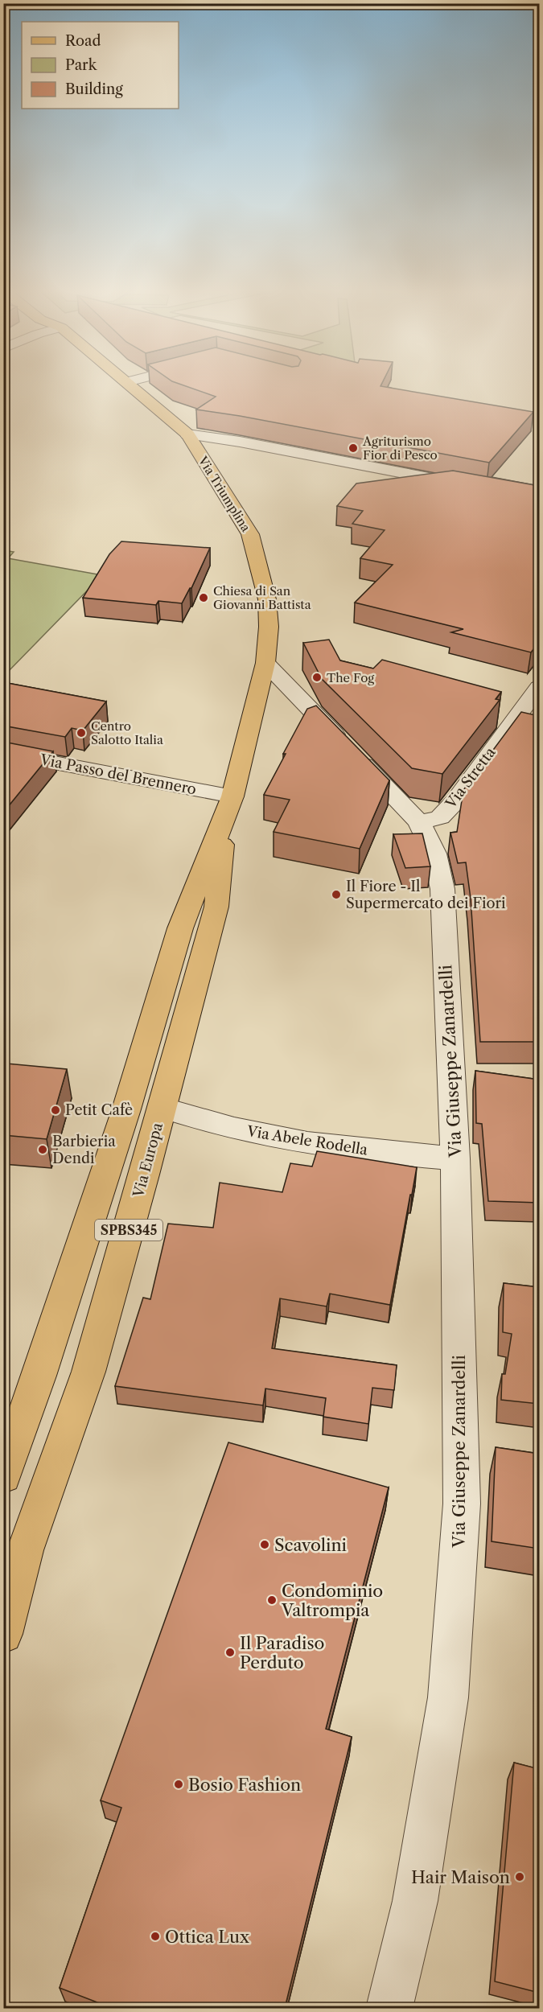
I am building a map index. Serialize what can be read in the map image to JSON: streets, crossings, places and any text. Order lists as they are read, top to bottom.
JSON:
{
  "streets": {
    "main road": ["Via Triumplina", "Via Europa", "SPBS345"],
    "street": [
      "Via Passo del Brennero",
      "Via Stretta",
      "Via Giuseppe Zanardelli",
      "Via Abele Rodella"
    ]
  },
  "crossings": [
    ["Via Triumplina", "Via Passo del Brennero"],
    ["Via Triumplina", "Via Europa"],
    ["Via Triumplina", "SPBS345"],
    ["Via Passo del Brennero", "Via Europa"],
    ["Via Passo del Brennero", "SPBS345"],
    ["Via Stretta", "Via Giuseppe Zanardelli"],
    ["Via Giuseppe Zanardelli", "Via Abele Rodella"],
    ["Via Abele Rodella", "Via Europa"],
    ["Via Europa", "SPBS345"]
  ],
  "places": [
    "Agriturismo Fior di Pesco",
    "Chiesa di San Giovanni Battista",
    "The Fog",
    "Centro Salotto Italia",
    "Il Fiore - Il Supermercato dei Fiori",
    "Petit Cafè",
    "Barbieria Dendi",
    "Scavolini",
    "Condominio Valtrompia",
    "Il Paradiso Perduto",
    "Bosio Fashion",
    "Hair Maison",
    "Ottica Lux"
  ],
  "legend": ["Road", "Park", "Building"]
}
